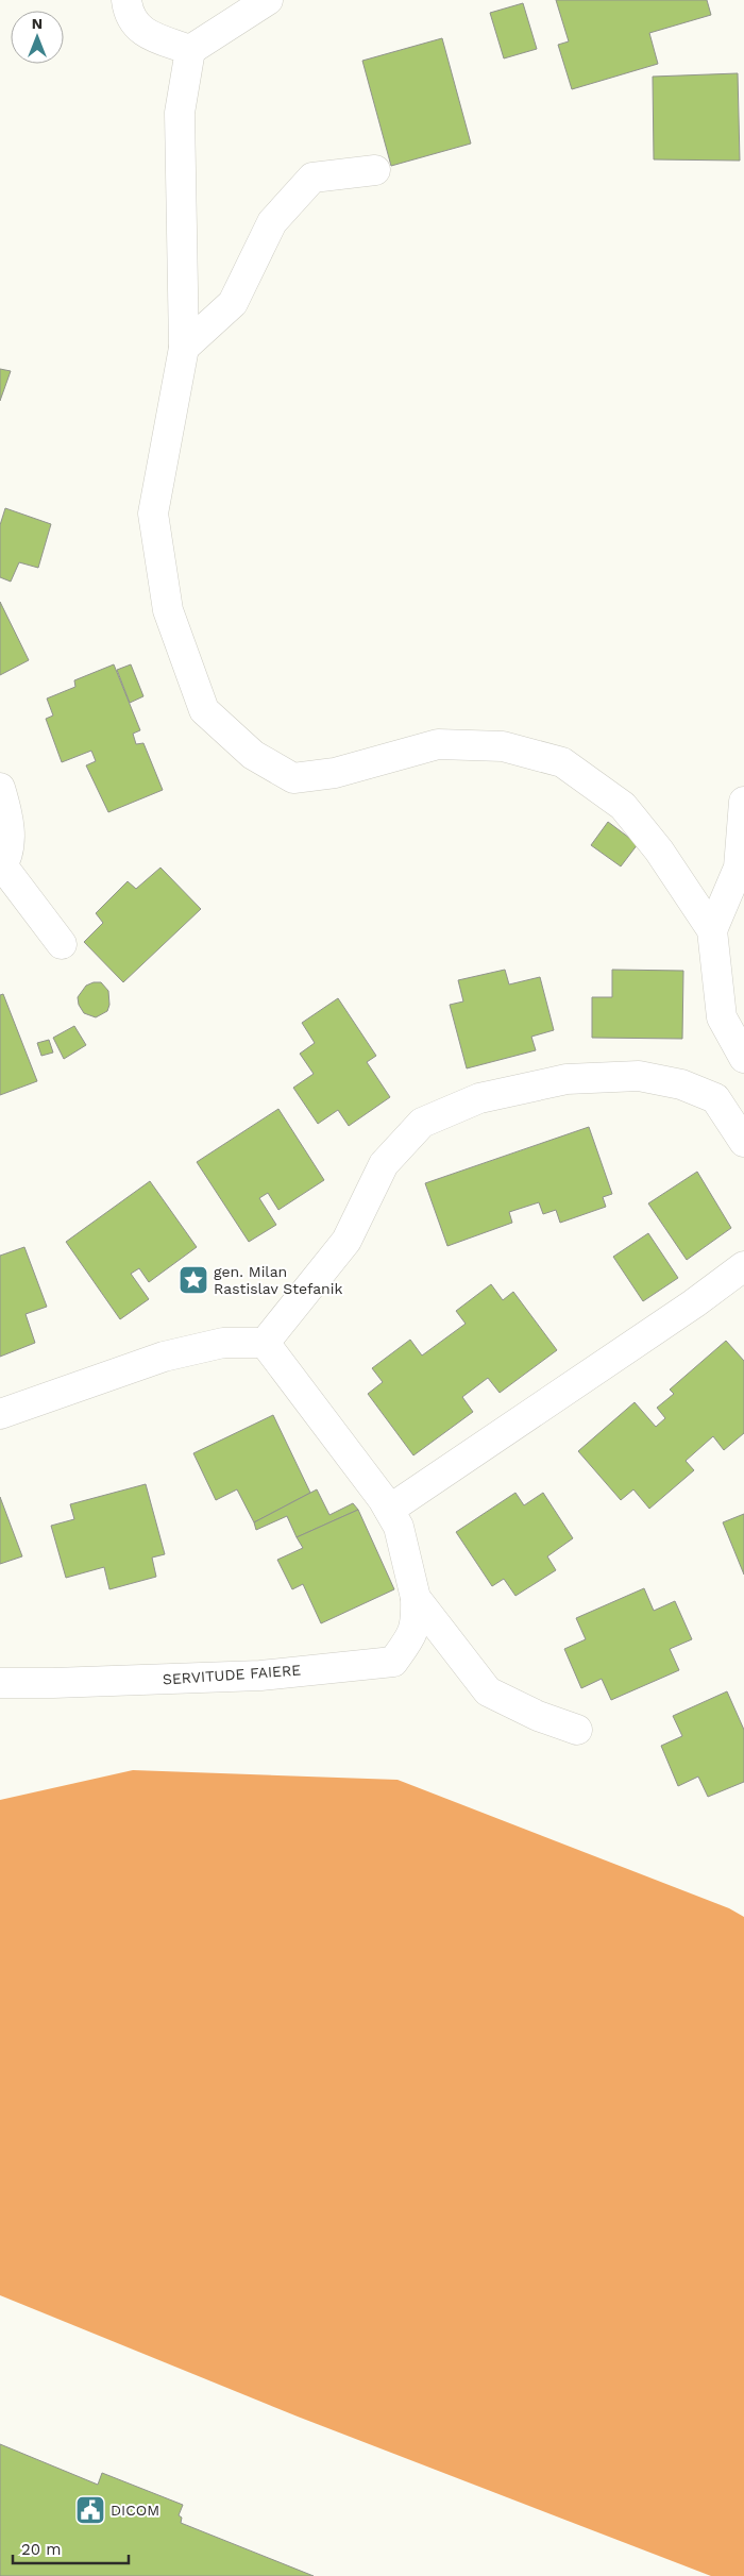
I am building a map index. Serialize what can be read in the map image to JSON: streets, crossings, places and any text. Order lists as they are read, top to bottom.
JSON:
{
  "streets": {
    "street": ["SERVITUDE FAIERE"]
  },
  "places": {
    "place": ["gen. Milan Rastislav Stefanik"],
    "public building": ["DICOM"]
  },
  "scale_bar": "20 m",
  "north": "top"
}
